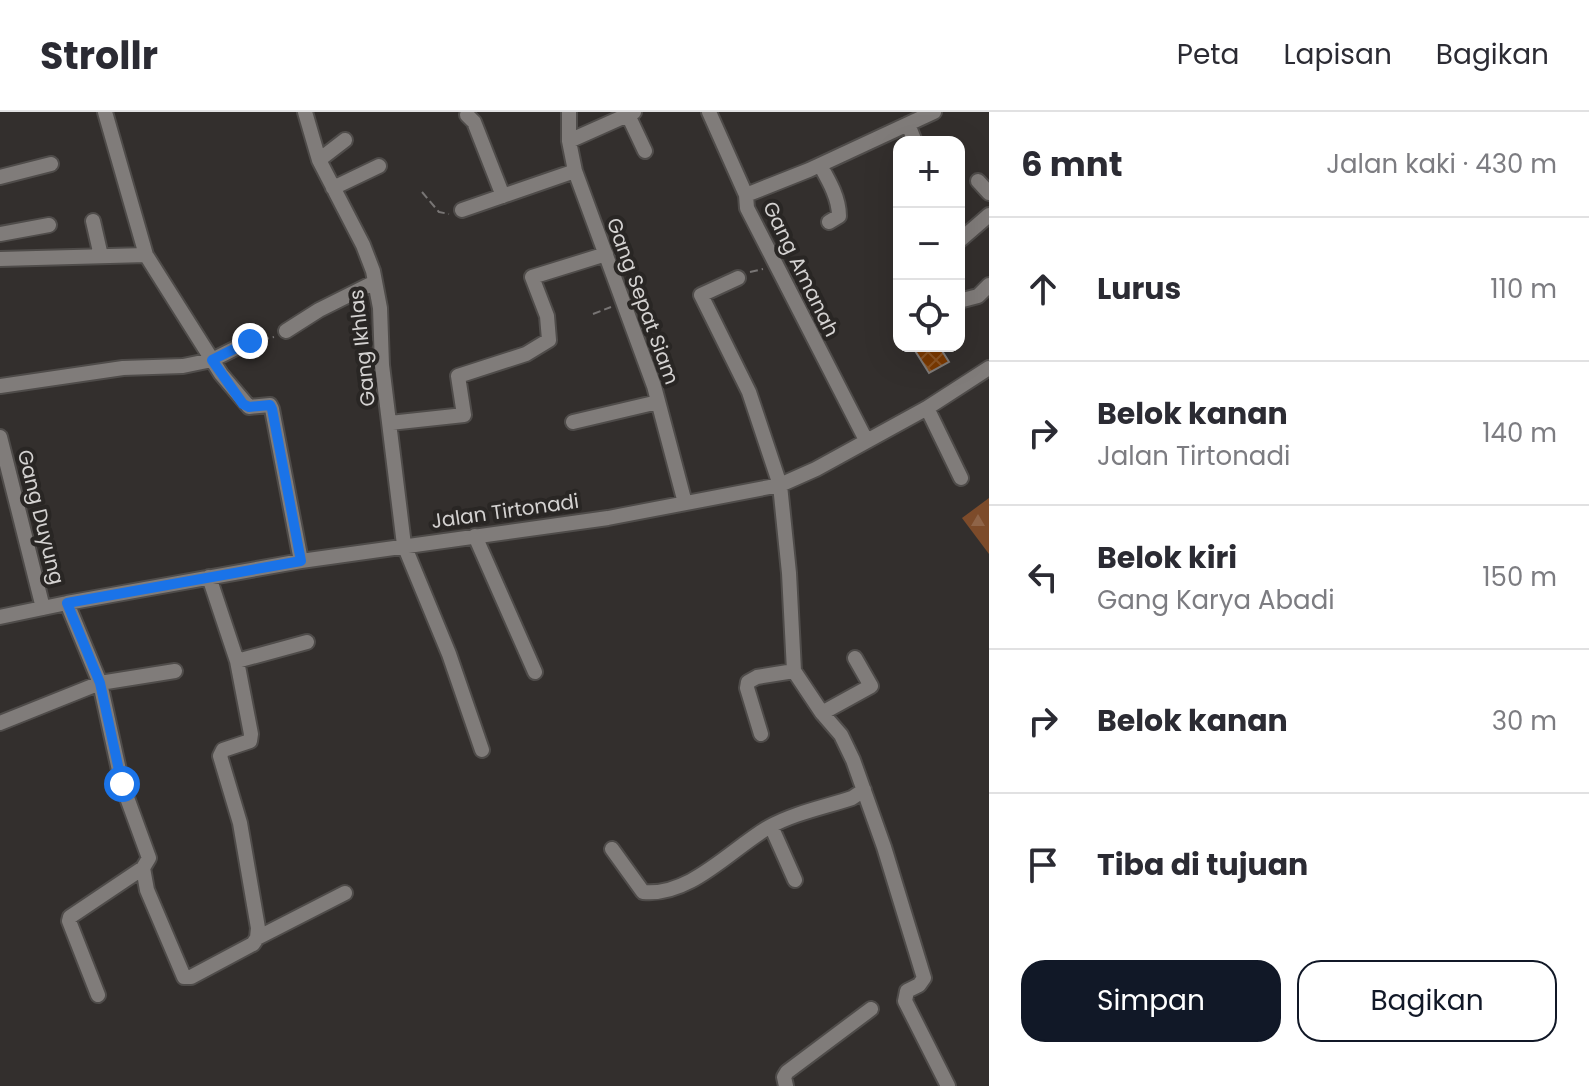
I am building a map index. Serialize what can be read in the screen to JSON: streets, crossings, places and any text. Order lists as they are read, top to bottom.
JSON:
{
  "streets": {
    "street": [
      "Gang Amanah",
      "Gang Sepat Siam",
      "Gang Ikhlas",
      "Jalan Tirtonadi",
      "Gang Duyung"
    ]
  },
  "crossings": [
    ["Gang Amanah", "Jalan Tirtonadi"],
    ["Gang Sepat Siam", "Jalan Tirtonadi"],
    ["Gang Ikhlas", "Jalan Tirtonadi"],
    ["Jalan Tirtonadi", "Gang Duyung"]
  ],
  "page": {
    "header": "Strollr",
    "nav": ["Peta", "Lapisan", "Bagikan"],
    "heading": ["6 mnt", "Jalan kaki · 430 m"],
    "map_buttons": ["+", "−"],
    "list": [
      ["Lurus", "110 m"],
      ["Belok kanan", "Jalan Tirtonadi", "140 m"],
      ["Belok kiri", "Gang Karya Abadi", "150 m"],
      ["Belok kanan", "30 m"],
      "Tiba di tujuan"
    ],
    "buttons": ["Simpan", "Bagikan"]
  }
}
